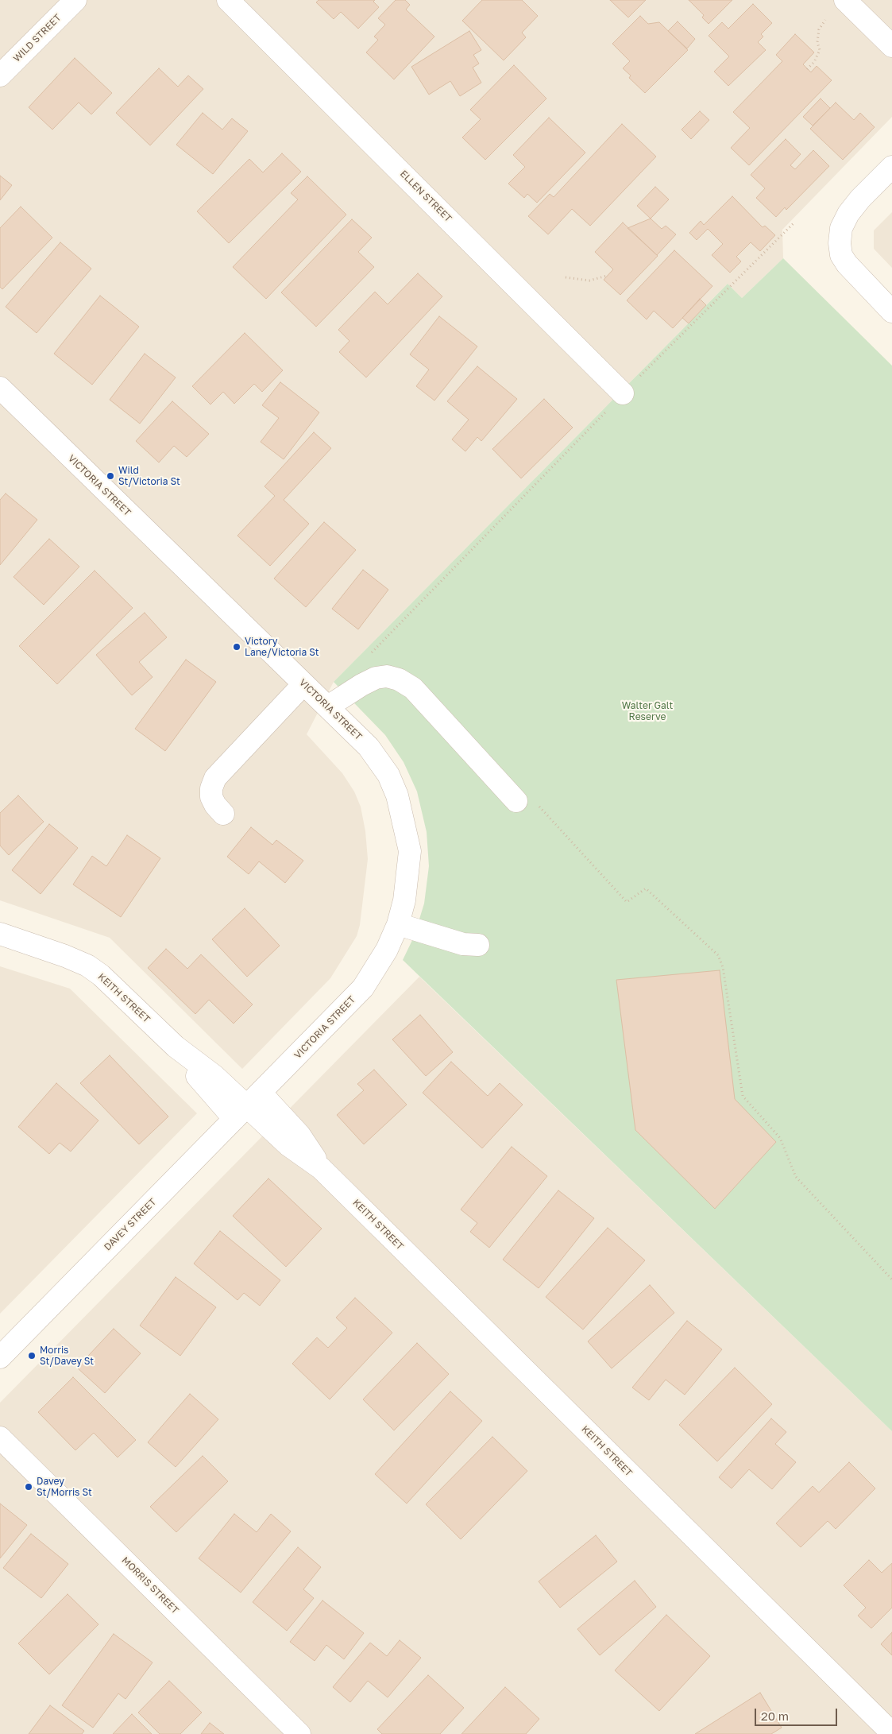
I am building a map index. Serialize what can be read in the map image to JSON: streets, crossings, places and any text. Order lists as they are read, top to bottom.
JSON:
{
  "streets": {
    "street": [
      "WILD STREET",
      "ELLEN STREET",
      "VICTORIA STREET",
      "KEITH STREET",
      "DAVEY STREET",
      "MORRIS STREET"
    ]
  },
  "crossings": [
    ["VICTORIA STREET", "KEITH STREET"],
    ["VICTORIA STREET", "DAVEY STREET"],
    ["KEITH STREET", "DAVEY STREET"]
  ],
  "parks": ["Walter Galt Reserve"],
  "places": [
    "Wild St/Victoria St",
    "Victory Lane/Victoria St",
    "Morris St/Davey St",
    "Davey St/Morris St"
  ],
  "scale_bar": "20 m"
}
